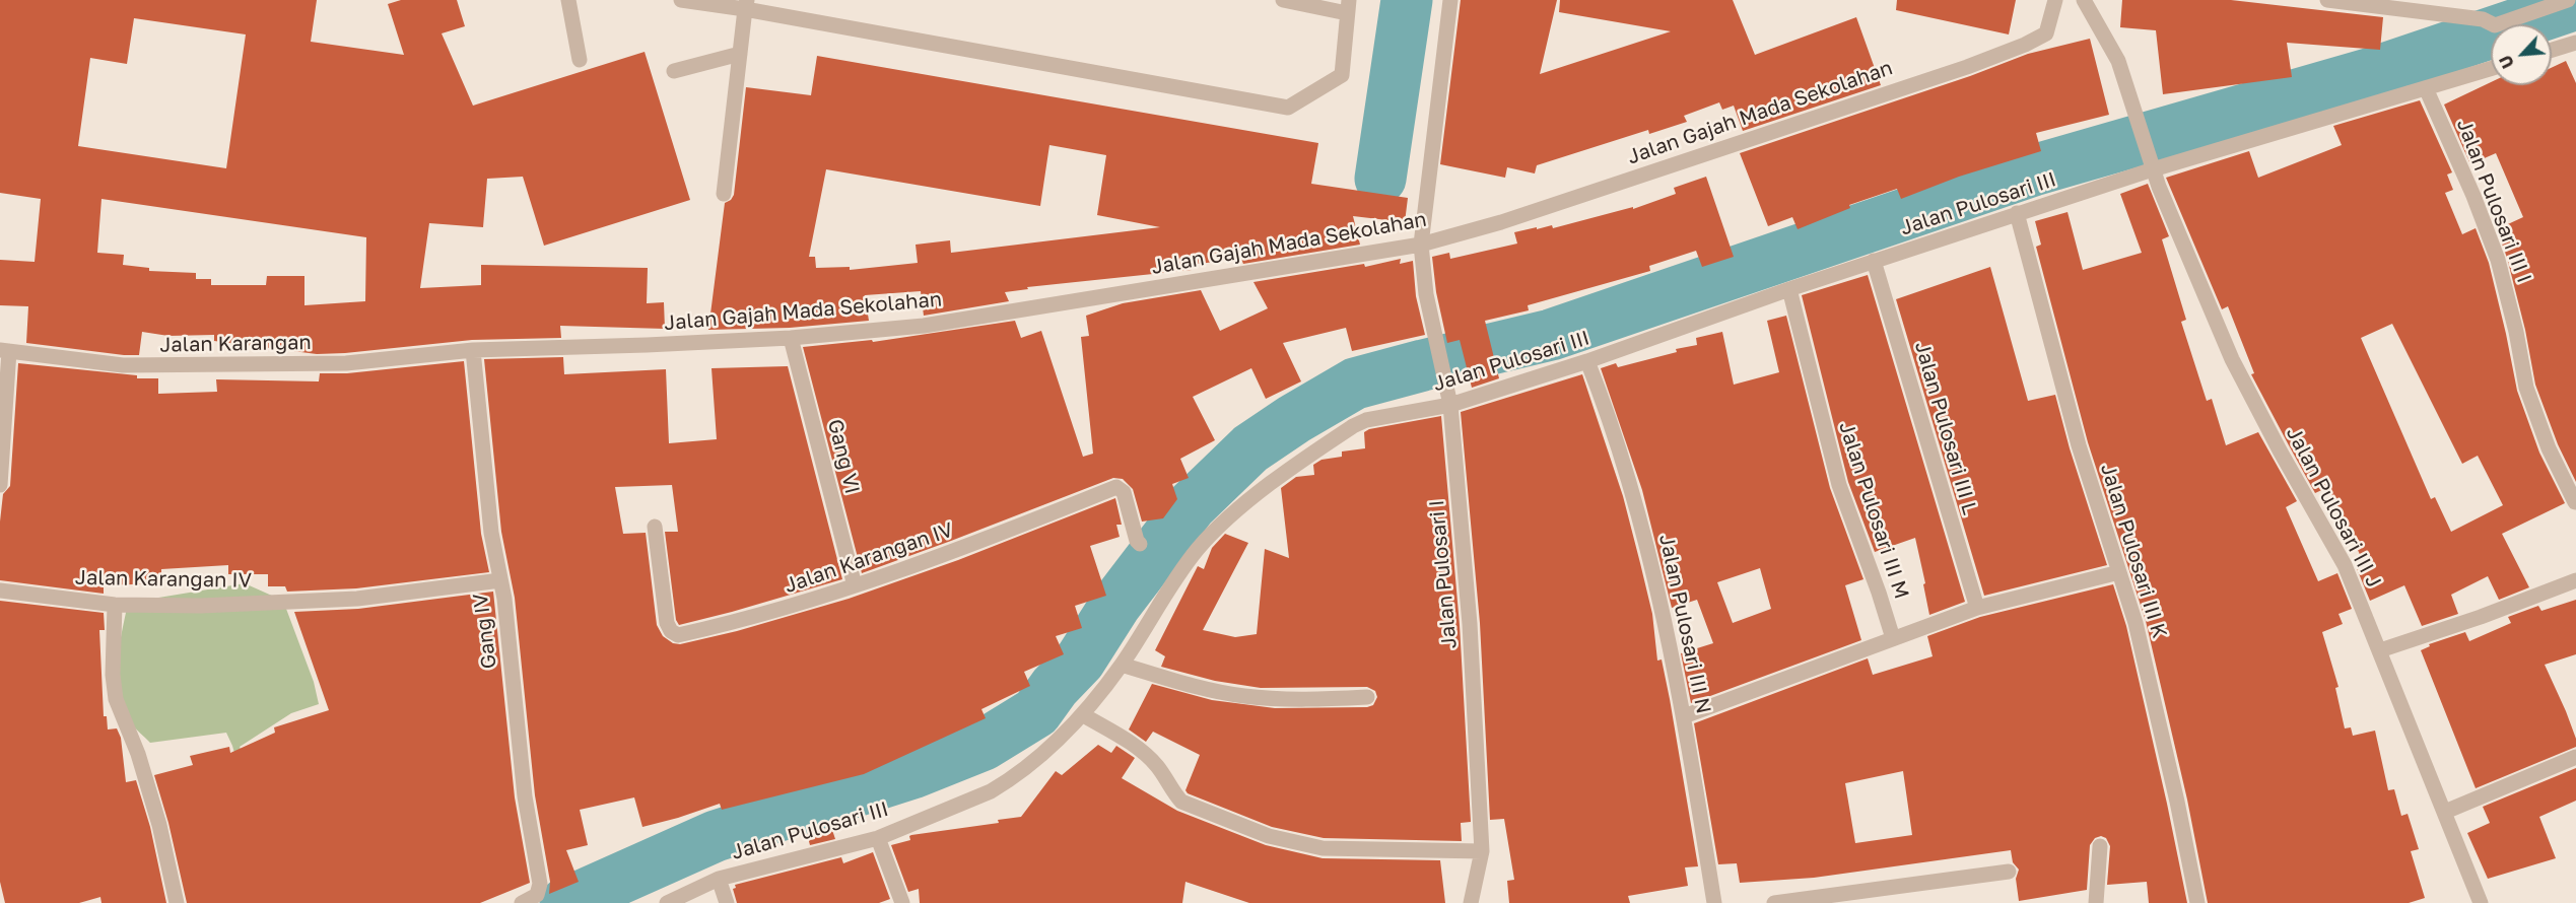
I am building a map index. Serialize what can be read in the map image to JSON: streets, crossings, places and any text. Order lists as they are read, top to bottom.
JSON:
{
  "streets": {
    "street": [
      "Jalan Gajah Mada Sekolahan",
      "Jalan Pulosari III I",
      "Jalan Pulosari III",
      "Jalan Karangan",
      "Jalan Pulosari III L",
      "Gang VI",
      "Jalan Pulosari III J",
      "Jalan Pulosari III M",
      "Jalan Pulosari III K",
      "Jalan Karangan IV",
      "Jalan Pulosari I",
      "Jalan Pulosari III N",
      "Gang IV"
    ]
  },
  "crossings": [
    ["Jalan Gajah Mada Sekolahan", "Jalan Karangan"],
    ["Jalan Gajah Mada Sekolahan", "Gang VI"],
    ["Jalan Gajah Mada Sekolahan", "Jalan Pulosari I"],
    ["Jalan Gajah Mada Sekolahan", "Gang IV"],
    ["Jalan Pulosari III I", "Jalan Pulosari III"],
    ["Jalan Pulosari III", "Jalan Pulosari III L"],
    ["Jalan Pulosari III", "Jalan Pulosari III J"],
    ["Jalan Pulosari III", "Jalan Pulosari III M"],
    ["Jalan Pulosari III", "Jalan Pulosari III K"],
    ["Jalan Pulosari III", "Jalan Pulosari I"],
    ["Jalan Pulosari III", "Jalan Pulosari III N"],
    ["Jalan Karangan", "Gang IV"],
    ["Gang VI", "Jalan Karangan IV"],
    ["Jalan Karangan IV", "Gang IV"]
  ],
  "north": "bottom left"
}
